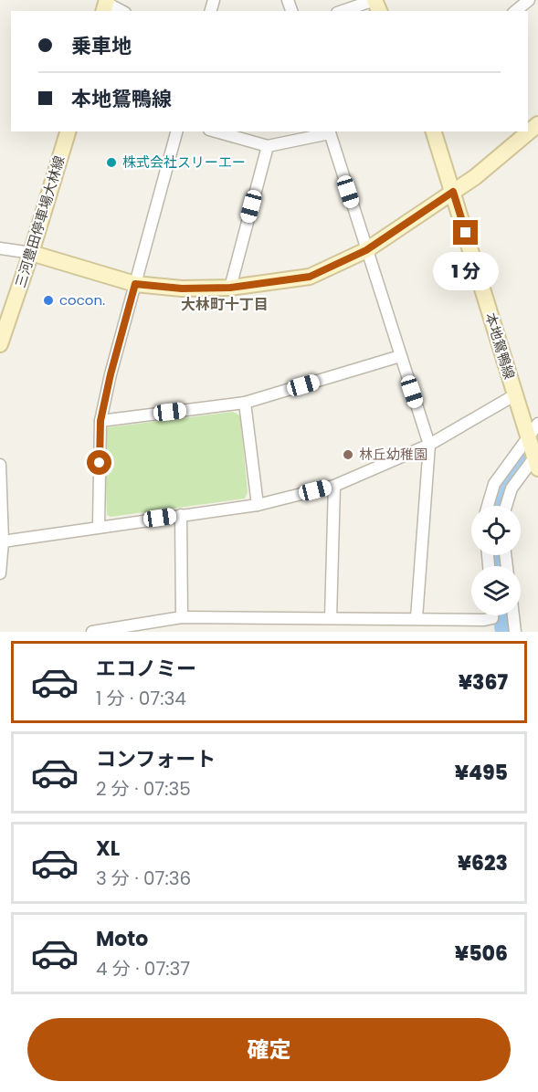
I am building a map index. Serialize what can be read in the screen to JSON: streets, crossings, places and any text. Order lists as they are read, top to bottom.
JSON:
{
  "streets": {
    "main road": ["三河豊田停車場大林線", "本地鴛鴨線"]
  },
  "districts": ["大林町十丁目"],
  "places": ["株式会社スリーエー", "cocon.", "林丘幼稚園"],
  "page": {
    "banner": ["乗車地", "本地鴛鴨線"],
    "bubble": "1 分",
    "list": [
      {
        "name": "エコノミー",
        "note": "1 分 · 07:34",
        "value": "¥367"
      },
      {
        "name": "コンフォート",
        "note": "2 分 · 07:35",
        "value": "¥495"
      },
      {
        "name": "XL",
        "note": "3 分 · 07:36",
        "value": "¥623"
      },
      {
        "name": "Moto",
        "note": "4 分 · 07:37",
        "value": "¥506"
      }
    ],
    "buttons": "確定"
  }
}
